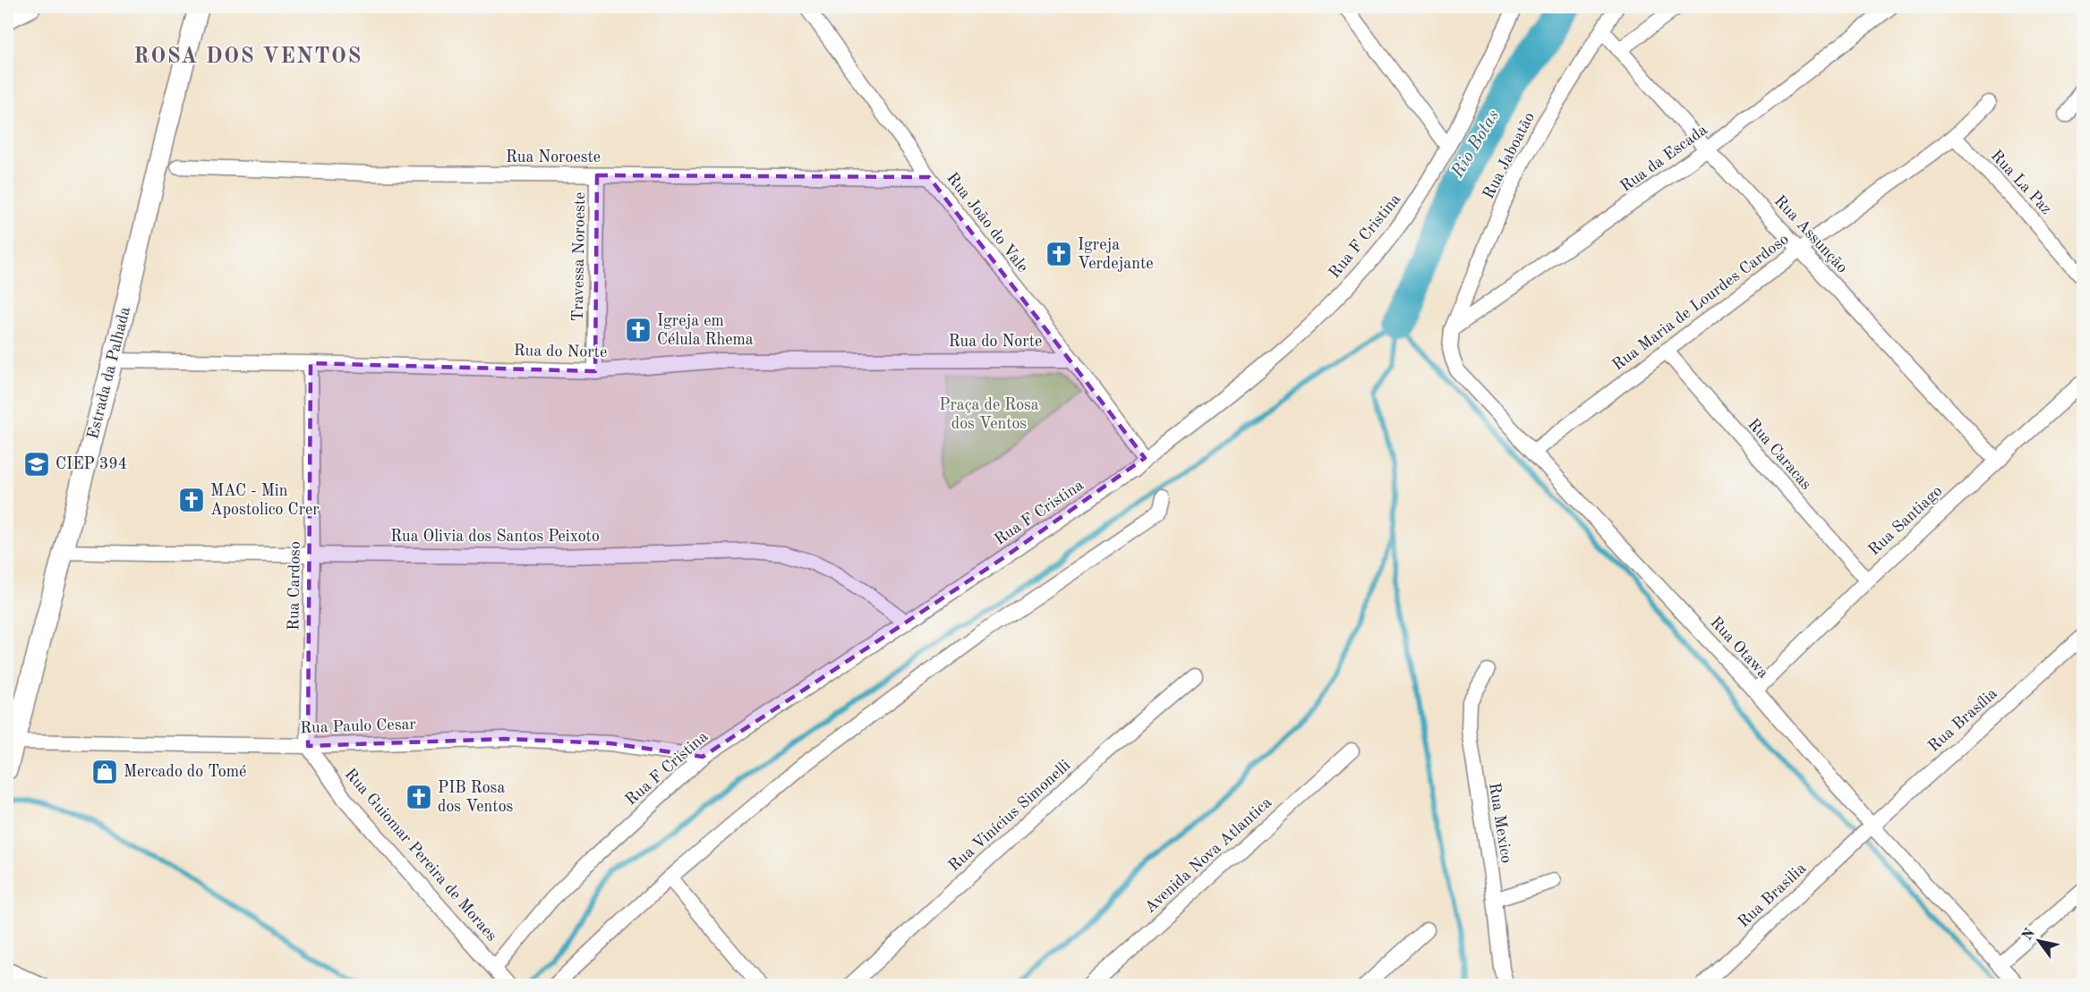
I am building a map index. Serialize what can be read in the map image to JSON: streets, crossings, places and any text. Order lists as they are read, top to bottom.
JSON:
{
  "streets": {
    "main road": ["Estrada da Palhada"],
    "street": [
      "Rua Jaboatão",
      "Rua Noroeste",
      "Rua da Escada",
      "Rua La Paz",
      "Rua João do Vale",
      "Rua Assunção",
      "Rua F Cristina",
      "Travessa Noroeste",
      "Rua Maria de Lourdes Cardoso",
      "Rua do Norte",
      "Rua Caracas",
      "Rua Santiago",
      "Rua Olivia dos Santos Peixoto",
      "Rua Cardoso",
      "Rua Otawa",
      "Rua Brasília",
      "Rua Paulo Cesar",
      "Rua Vinícius Simonelli",
      "Rua Mexico",
      "Rua Guiomar Pereira de Moraes",
      "Avenida Nova Atlantica",
      "Rua Brasilia"
    ]
  },
  "crossings": [
    ["Rua Jaboatão", "Rua da Escada"],
    ["Rua Jaboatão", "Rua Assunção"],
    ["Rua Jaboatão", "Rua Otawa"],
    ["Rua Noroeste", "Rua João do Vale"],
    ["Rua Noroeste", "Travessa Noroeste"],
    ["Rua da Escada", "Rua Assunção"],
    ["Rua da Escada", "Rua Otawa"],
    ["Rua La Paz", "Rua Maria de Lourdes Cardoso"],
    ["Rua João do Vale", "Rua F Cristina"],
    ["Rua João do Vale", "Rua do Norte"],
    ["Rua Assunção", "Rua Maria de Lourdes Cardoso"],
    ["Rua Assunção", "Rua Santiago"],
    ["Rua F Cristina", "Rua Olivia dos Santos Peixoto"],
    ["Rua F Cristina", "Rua Paulo Cesar"],
    ["Rua F Cristina", "Rua Guiomar Pereira de Moraes"],
    ["Travessa Noroeste", "Rua do Norte"],
    ["Rua Maria de Lourdes Cardoso", "Rua Caracas"],
    ["Rua Maria de Lourdes Cardoso", "Rua Otawa"],
    ["Rua do Norte", "Estrada da Palhada"],
    ["Rua do Norte", "Rua Cardoso"],
    ["Estrada da Palhada", "Rua Olivia dos Santos Peixoto"],
    ["Estrada da Palhada", "Rua Paulo Cesar"],
    ["Rua Caracas", "Rua Santiago"],
    ["Rua Santiago", "Rua Otawa"],
    ["Rua Olivia dos Santos Peixoto", "Rua Cardoso"],
    ["Rua Cardoso", "Rua Paulo Cesar"],
    ["Rua Cardoso", "Rua Guiomar Pereira de Moraes"],
    ["Rua Otawa", "Rua Brasília"],
    ["Rua Otawa", "Rua Brasilia"],
    ["Rua Brasília", "Rua Brasilia"],
    ["Rua Paulo Cesar", "Rua Guiomar Pereira de Moraes"]
  ],
  "districts": ["ROSA DOS VENTOS"],
  "water": ["Rio Botas"],
  "parks": ["Praça de Rosa dos Ventos"],
  "places": {
    "church": [
      "Igreja Verdejante",
      "Igreja em Célula Rhema",
      "MAC - Min Apostolico Crer",
      "PIB Rosa dos Ventos"
    ],
    "school or university": ["CIEP 394"],
    "shop": ["Mercado do Tomé"]
  },
  "north": "top left"
}
